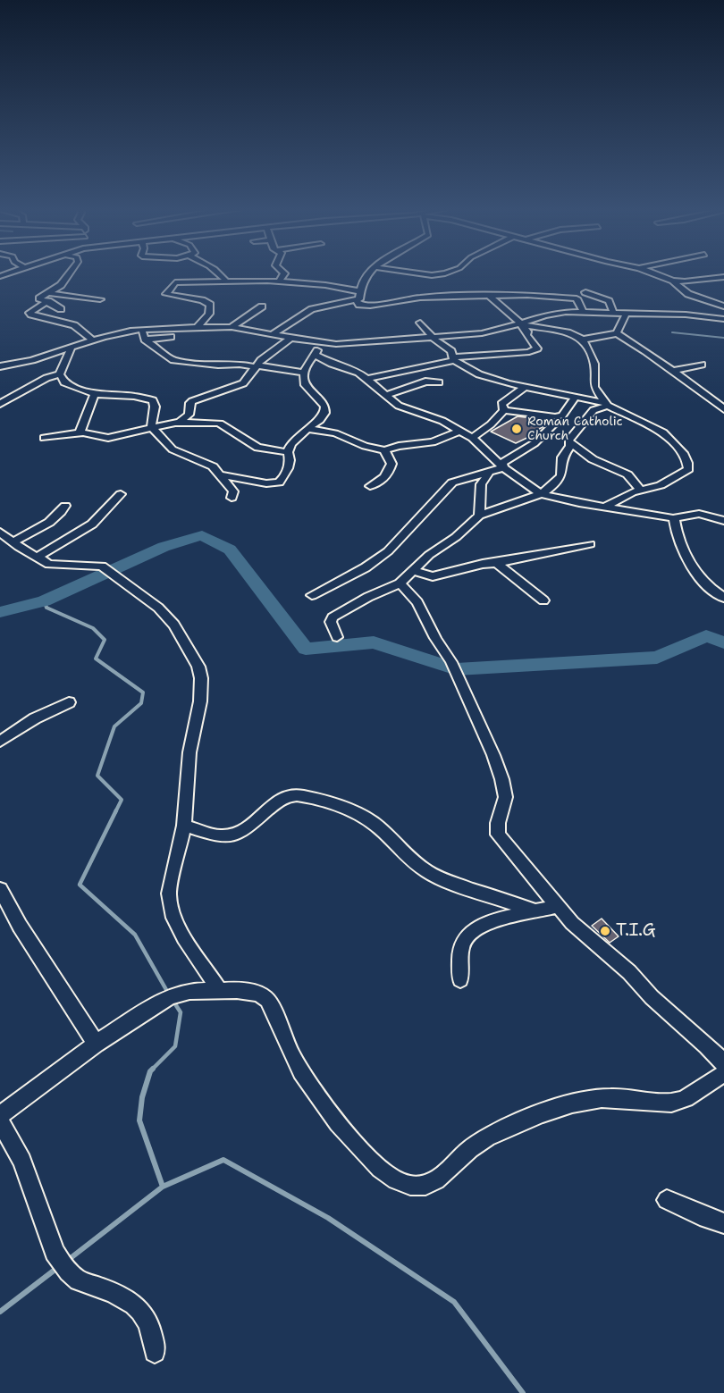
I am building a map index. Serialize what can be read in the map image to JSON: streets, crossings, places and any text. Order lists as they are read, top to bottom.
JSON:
{
  "places": ["Roman Catholic Church", "T.I.G"]
}
